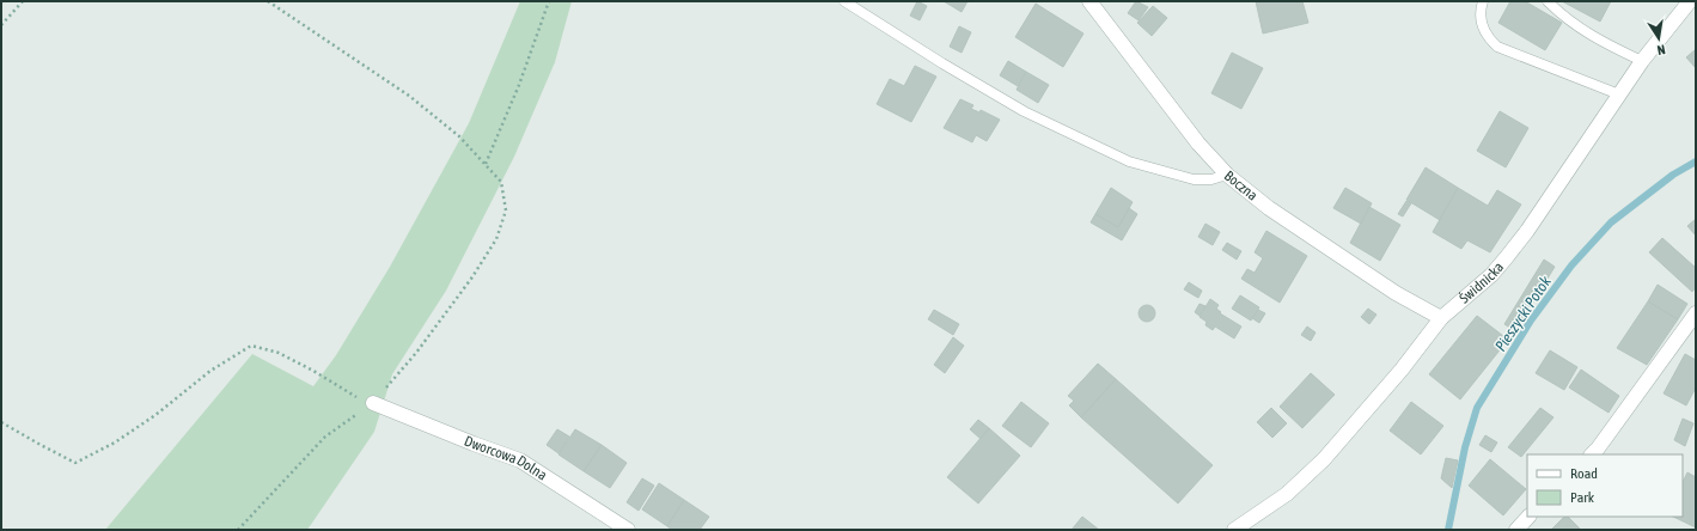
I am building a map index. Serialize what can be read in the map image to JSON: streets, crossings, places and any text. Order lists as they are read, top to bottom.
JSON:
{
  "streets": {
    "street": ["Boczna", "Świdnicka", "Dworcowa Dolna"]
  },
  "crossings": [
    ["Boczna", "Świdnicka"]
  ],
  "water": ["Pieszycki Potok"],
  "legend": ["Road", "Park"],
  "north": "bottom"
}
